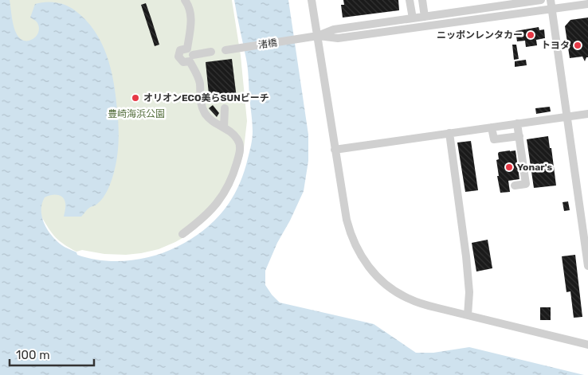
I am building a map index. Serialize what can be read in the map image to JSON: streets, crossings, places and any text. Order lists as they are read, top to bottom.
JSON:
{
  "streets": {
    "street": ["渚橋"]
  },
  "parks": ["豊崎海浜公園"],
  "places": [
    "ニッポンレンタカー",
    "トヨタ",
    "オリオンECO美らSUNビーチ",
    "Yonar's"
  ],
  "scale_bar": "100 m"
}
